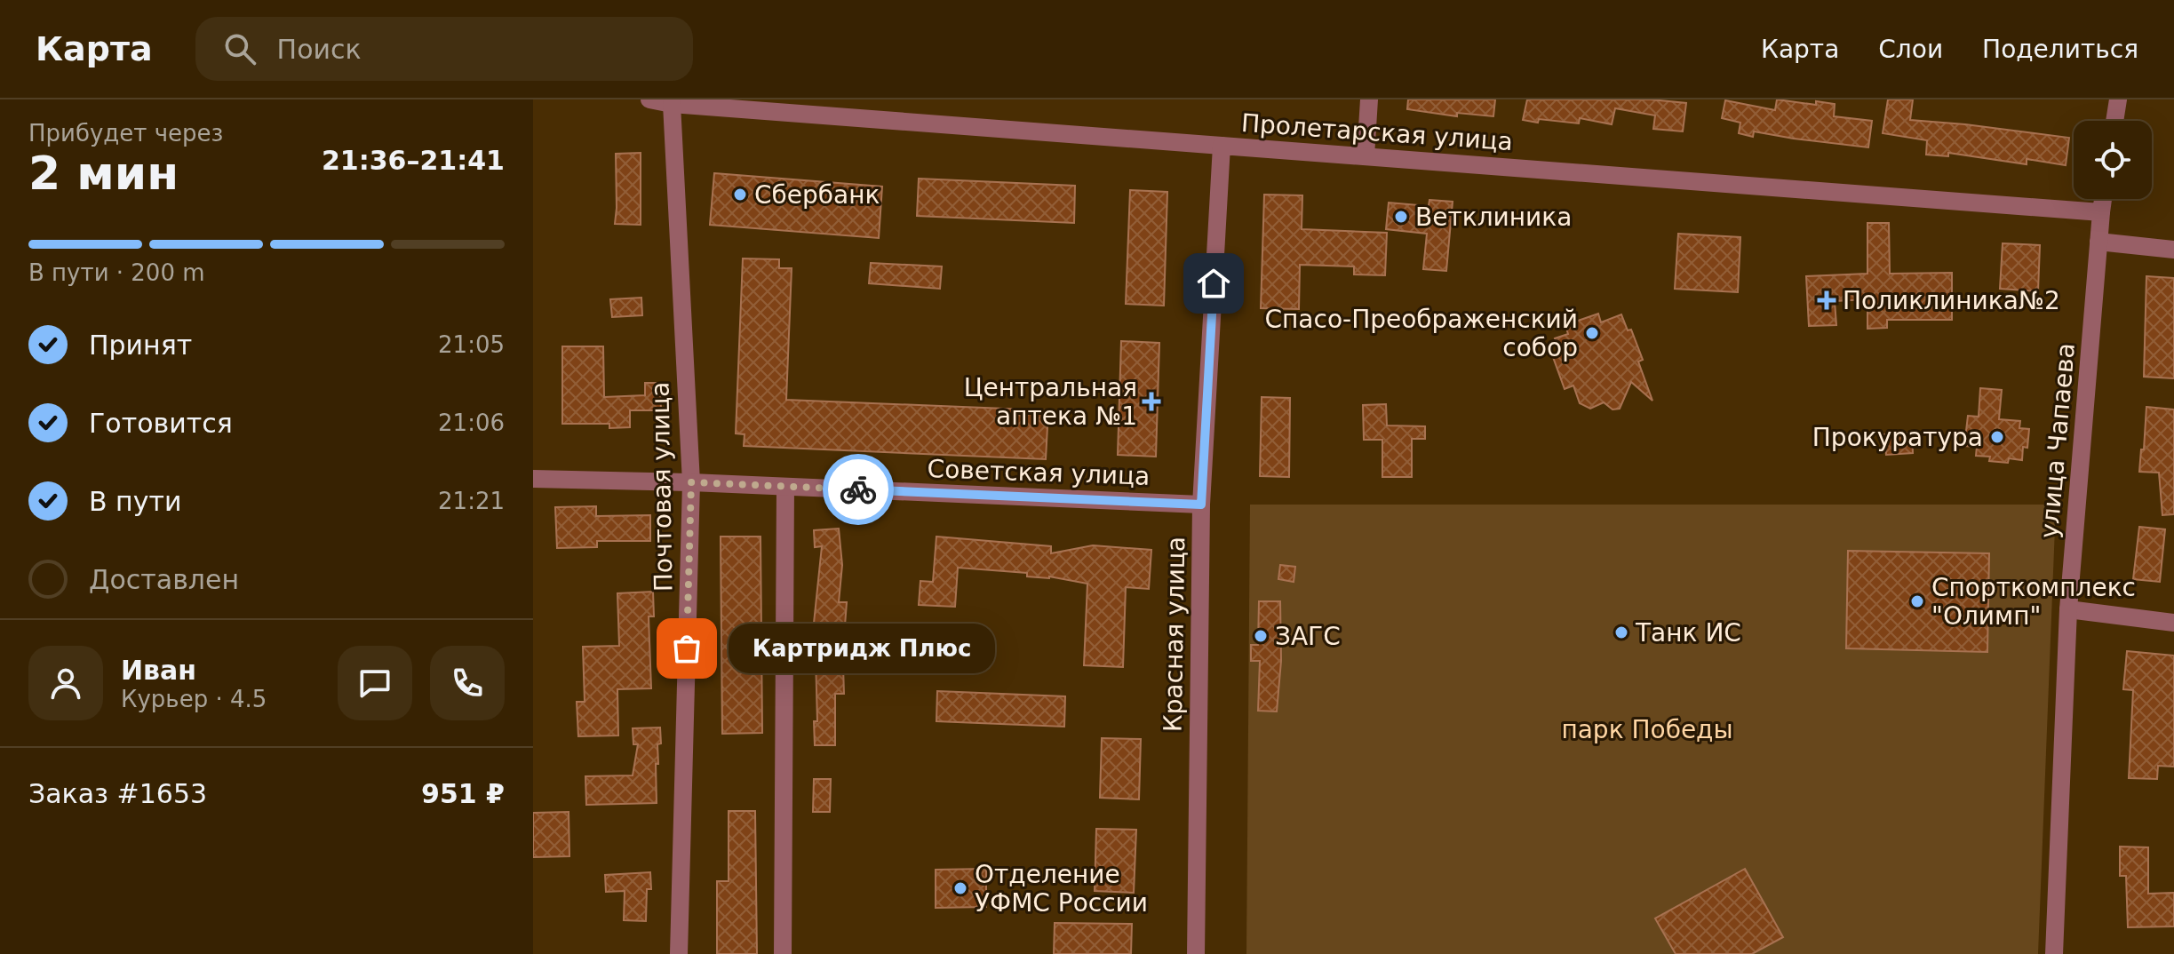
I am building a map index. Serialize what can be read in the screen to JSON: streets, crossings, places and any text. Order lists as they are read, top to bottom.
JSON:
{
  "streets": {
    "street": [
      "Пролетарская улица",
      "улица Чапаева",
      "Советская улица",
      "Почтовая улица",
      "Красная улица"
    ]
  },
  "crossings": [
    ["Пролетарская улица", "улица Чапаева"],
    ["Пролетарская улица", "Почтовая улица"],
    ["Пролетарская улица", "Красная улица"],
    ["Советская улица", "Почтовая улица"],
    ["Советская улица", "Красная улица"]
  ],
  "parks": ["парк Победы"],
  "places": {
    "other": [
      "Сбербанк",
      "Ветклиника",
      "Спасо-Преображенский собор",
      "Прокуратура",
      "Спорткомплекс \"Олимп\"",
      "Танк ИС",
      "ЗАГС",
      "Картридж Плюс",
      "Отделение УФМС России"
    ],
    "health": ["Поликлиника№2", "Центральная аптека №1"]
  },
  "page": {
    "header": "Карта",
    "search": "Поиск",
    "nav": ["Карта", "Слои", "Поделиться"],
    "heading": ["2 мин", "Прибудет через", "21:36–21:41"],
    "panel": [
      "Иван",
      "Курьер · 4.5",
      "Заказ #1653",
      "951 ₽"
    ],
    "bar": "В пути · 200 m",
    "list": [
      ["Принят", "21:05"],
      ["Готовится", "21:06"],
      ["В пути", "21:21"],
      "Доставлен"
    ],
    "bubble": "Картридж Плюс"
  }
}
